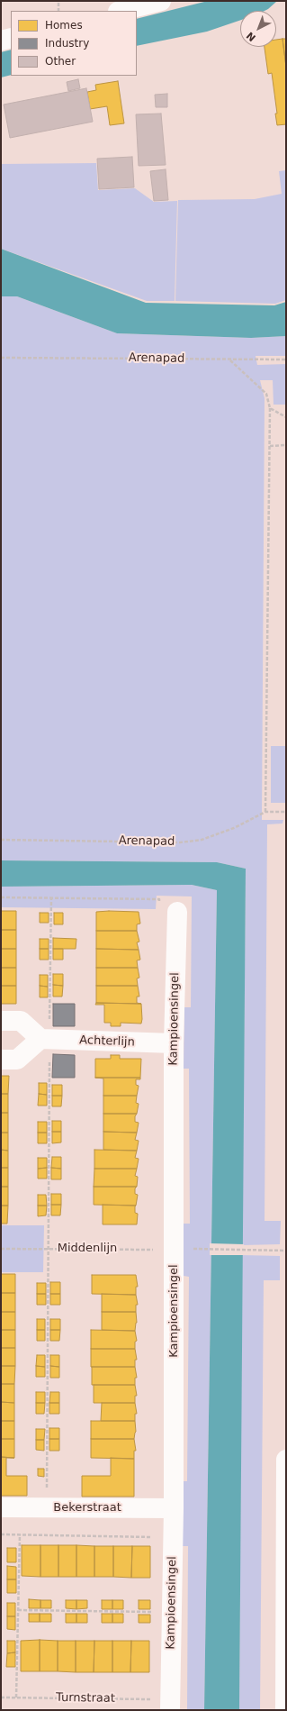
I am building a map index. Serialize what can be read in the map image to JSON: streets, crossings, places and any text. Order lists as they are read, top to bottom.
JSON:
{
  "streets": {
    "street": ["Kampioensingel", "Achterlijn", "Bekerstraat"],
    "path": ["Arenapad", "Middenlijn", "Turnstraat"]
  },
  "crossings": [
    ["Kampioensingel", "Achterlijn"],
    ["Kampioensingel", "Middenlijn"],
    ["Kampioensingel", "Bekerstraat"],
    ["Kampioensingel", "Turnstraat"]
  ],
  "legend": ["Homes", "Industry", "Other"],
  "north": "bottom left"
}
